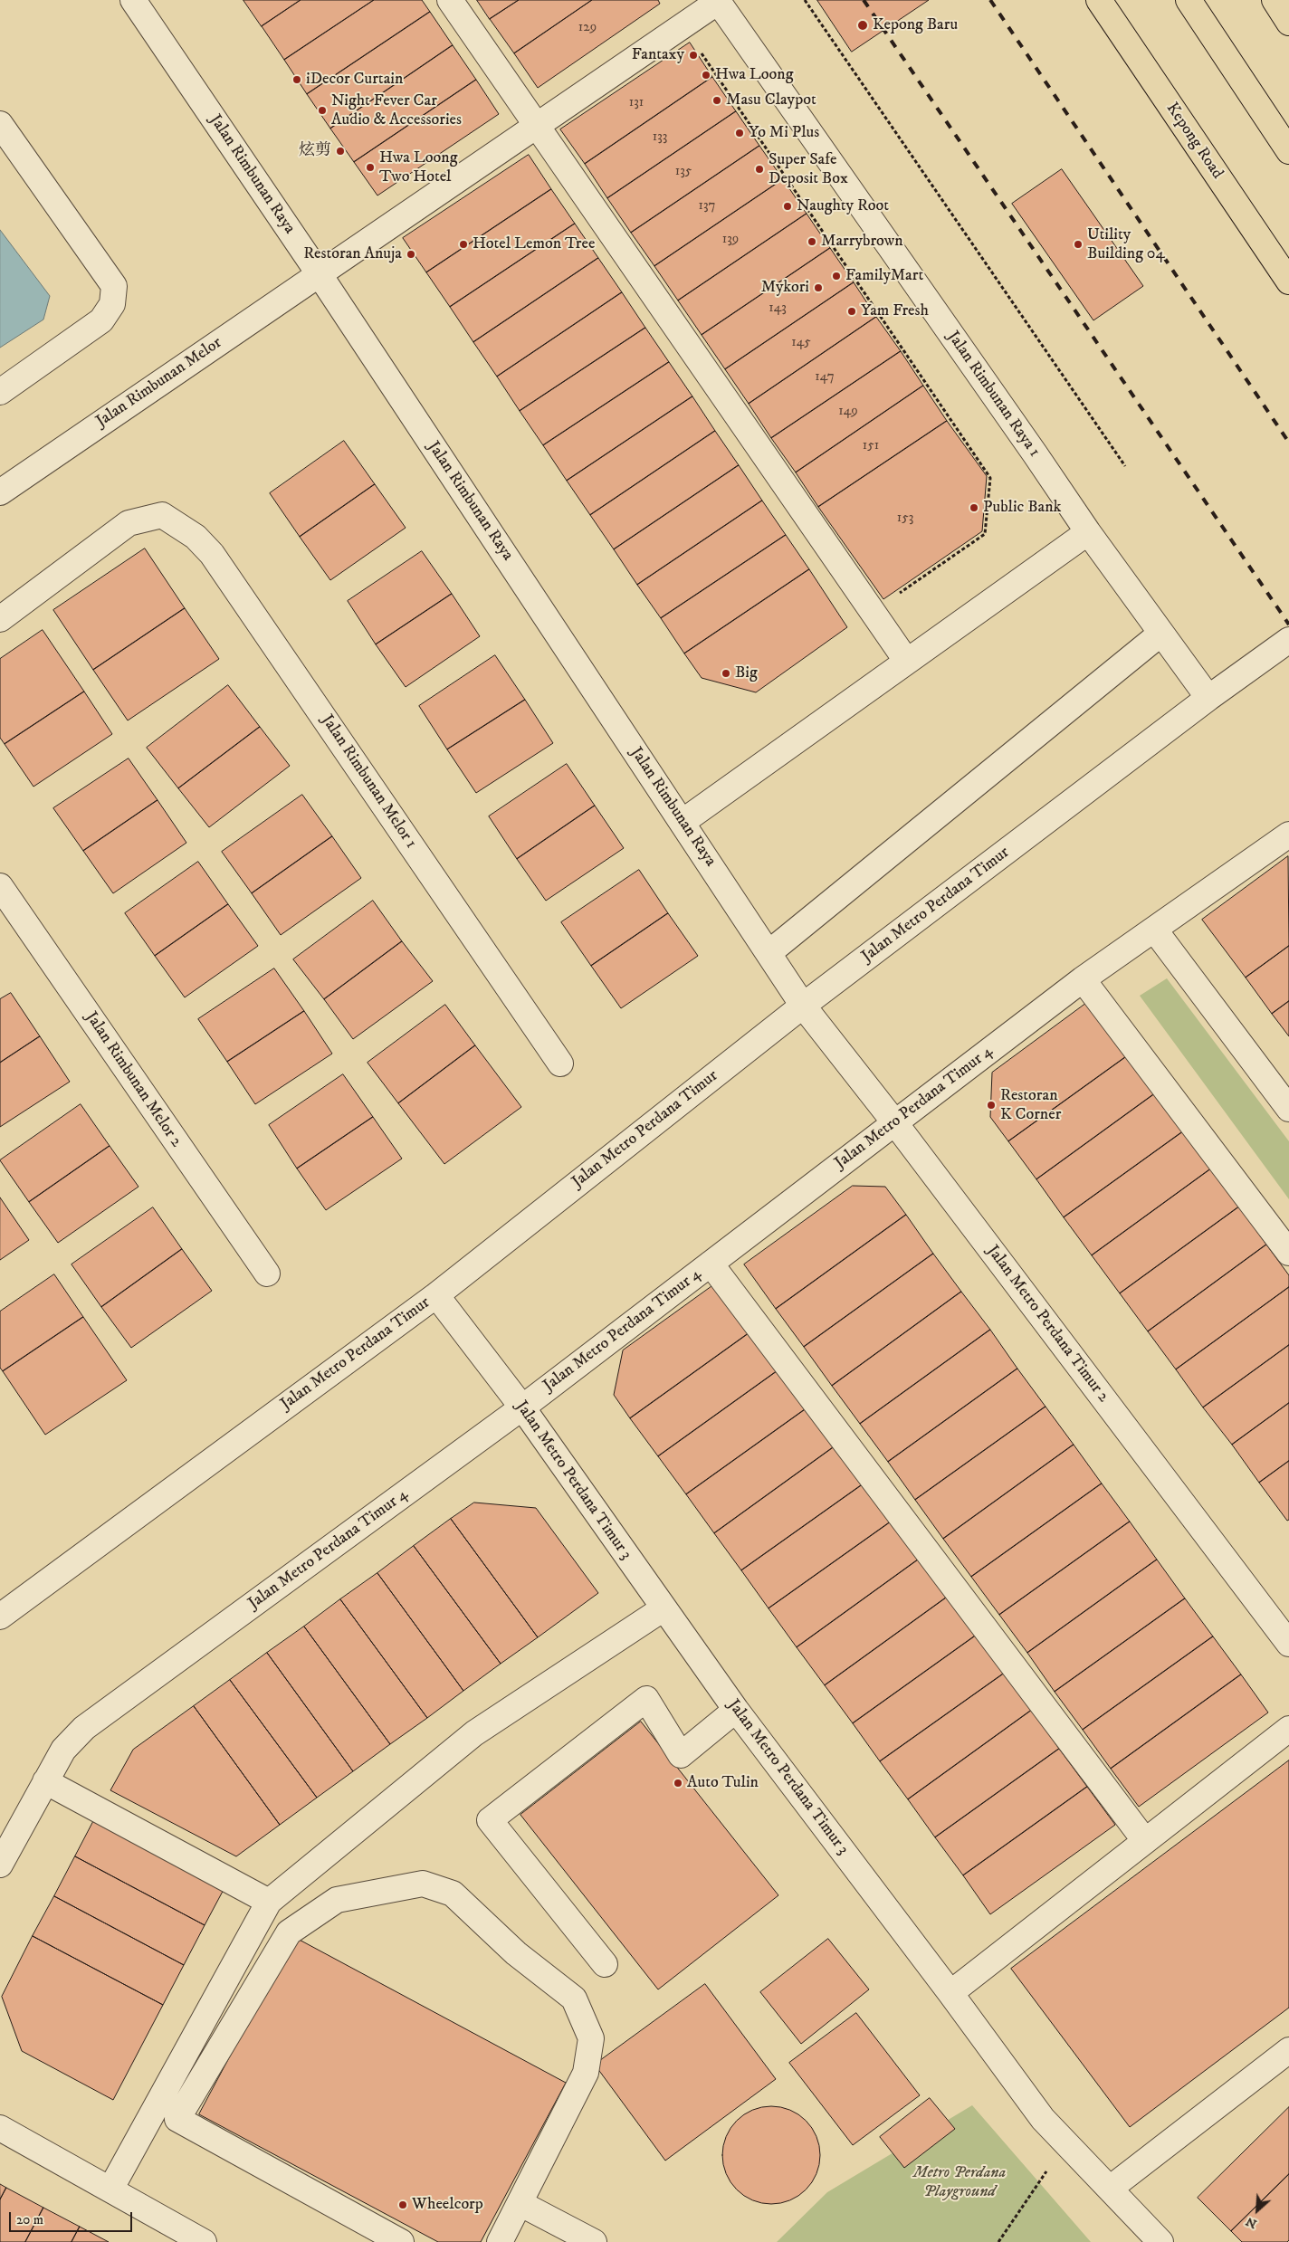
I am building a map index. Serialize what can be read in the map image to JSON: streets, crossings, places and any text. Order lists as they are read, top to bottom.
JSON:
{
  "streets": {
    "main road": ["Kepong Road"],
    "street": [
      "Jalan Rimbunan Raya",
      "Jalan Rimbunan Melor",
      "Jalan Rimbunan Raya 1",
      "Jalan Rimbunan Melor 1",
      "Jalan Metro Perdana Timur",
      "Jalan Rimbunan Melor 2",
      "Jalan Metro Perdana Timur 4",
      "Jalan Metro Perdana Timur 2",
      "Jalan Metro Perdana Timur 3"
    ]
  },
  "crossings": [
    ["Jalan Rimbunan Raya", "Jalan Rimbunan Melor"],
    ["Jalan Rimbunan Raya", "Jalan Metro Perdana Timur"],
    ["Jalan Rimbunan Raya", "Jalan Metro Perdana Timur 2"],
    ["Jalan Rimbunan Melor", "Jalan Rimbunan Raya 1"],
    ["Jalan Rimbunan Raya 1", "Jalan Metro Perdana Timur"],
    ["Jalan Metro Perdana Timur", "Jalan Metro Perdana Timur 2"],
    ["Jalan Metro Perdana Timur", "Jalan Metro Perdana Timur 3"],
    ["Jalan Metro Perdana Timur 4", "Jalan Metro Perdana Timur 2"],
    ["Jalan Metro Perdana Timur 4", "Jalan Metro Perdana Timur 3"]
  ],
  "parks": ["Metro Perdana Playground"],
  "places": [
    "Kepong Baru",
    "Fantaxy",
    "Hwa Loong",
    "iDecor Curtain",
    "Masu Claypot",
    "Night Fever Car Audio & Accessories",
    "Yo Mi Plus",
    "炫剪",
    "Hwa Loong Two Hotel",
    "Super Safe Deposit Box",
    "Naughty Root",
    "Marrybrown",
    "Hotel Lemon Tree",
    "Utility Building 04",
    "Restoran Anuja",
    "FamilyMart",
    "Mykori",
    "Yam Fresh",
    "Public Bank",
    "Big",
    "Restoran K Corner",
    "Auto Tulin",
    "Wheelcorp"
  ],
  "house_numbers": [
    "129",
    "131",
    "133",
    "135",
    "137",
    "139",
    "143",
    "145",
    "147",
    "149",
    "151",
    "153"
  ],
  "scale_bar": "20 m",
  "north": "bottom left"
}
